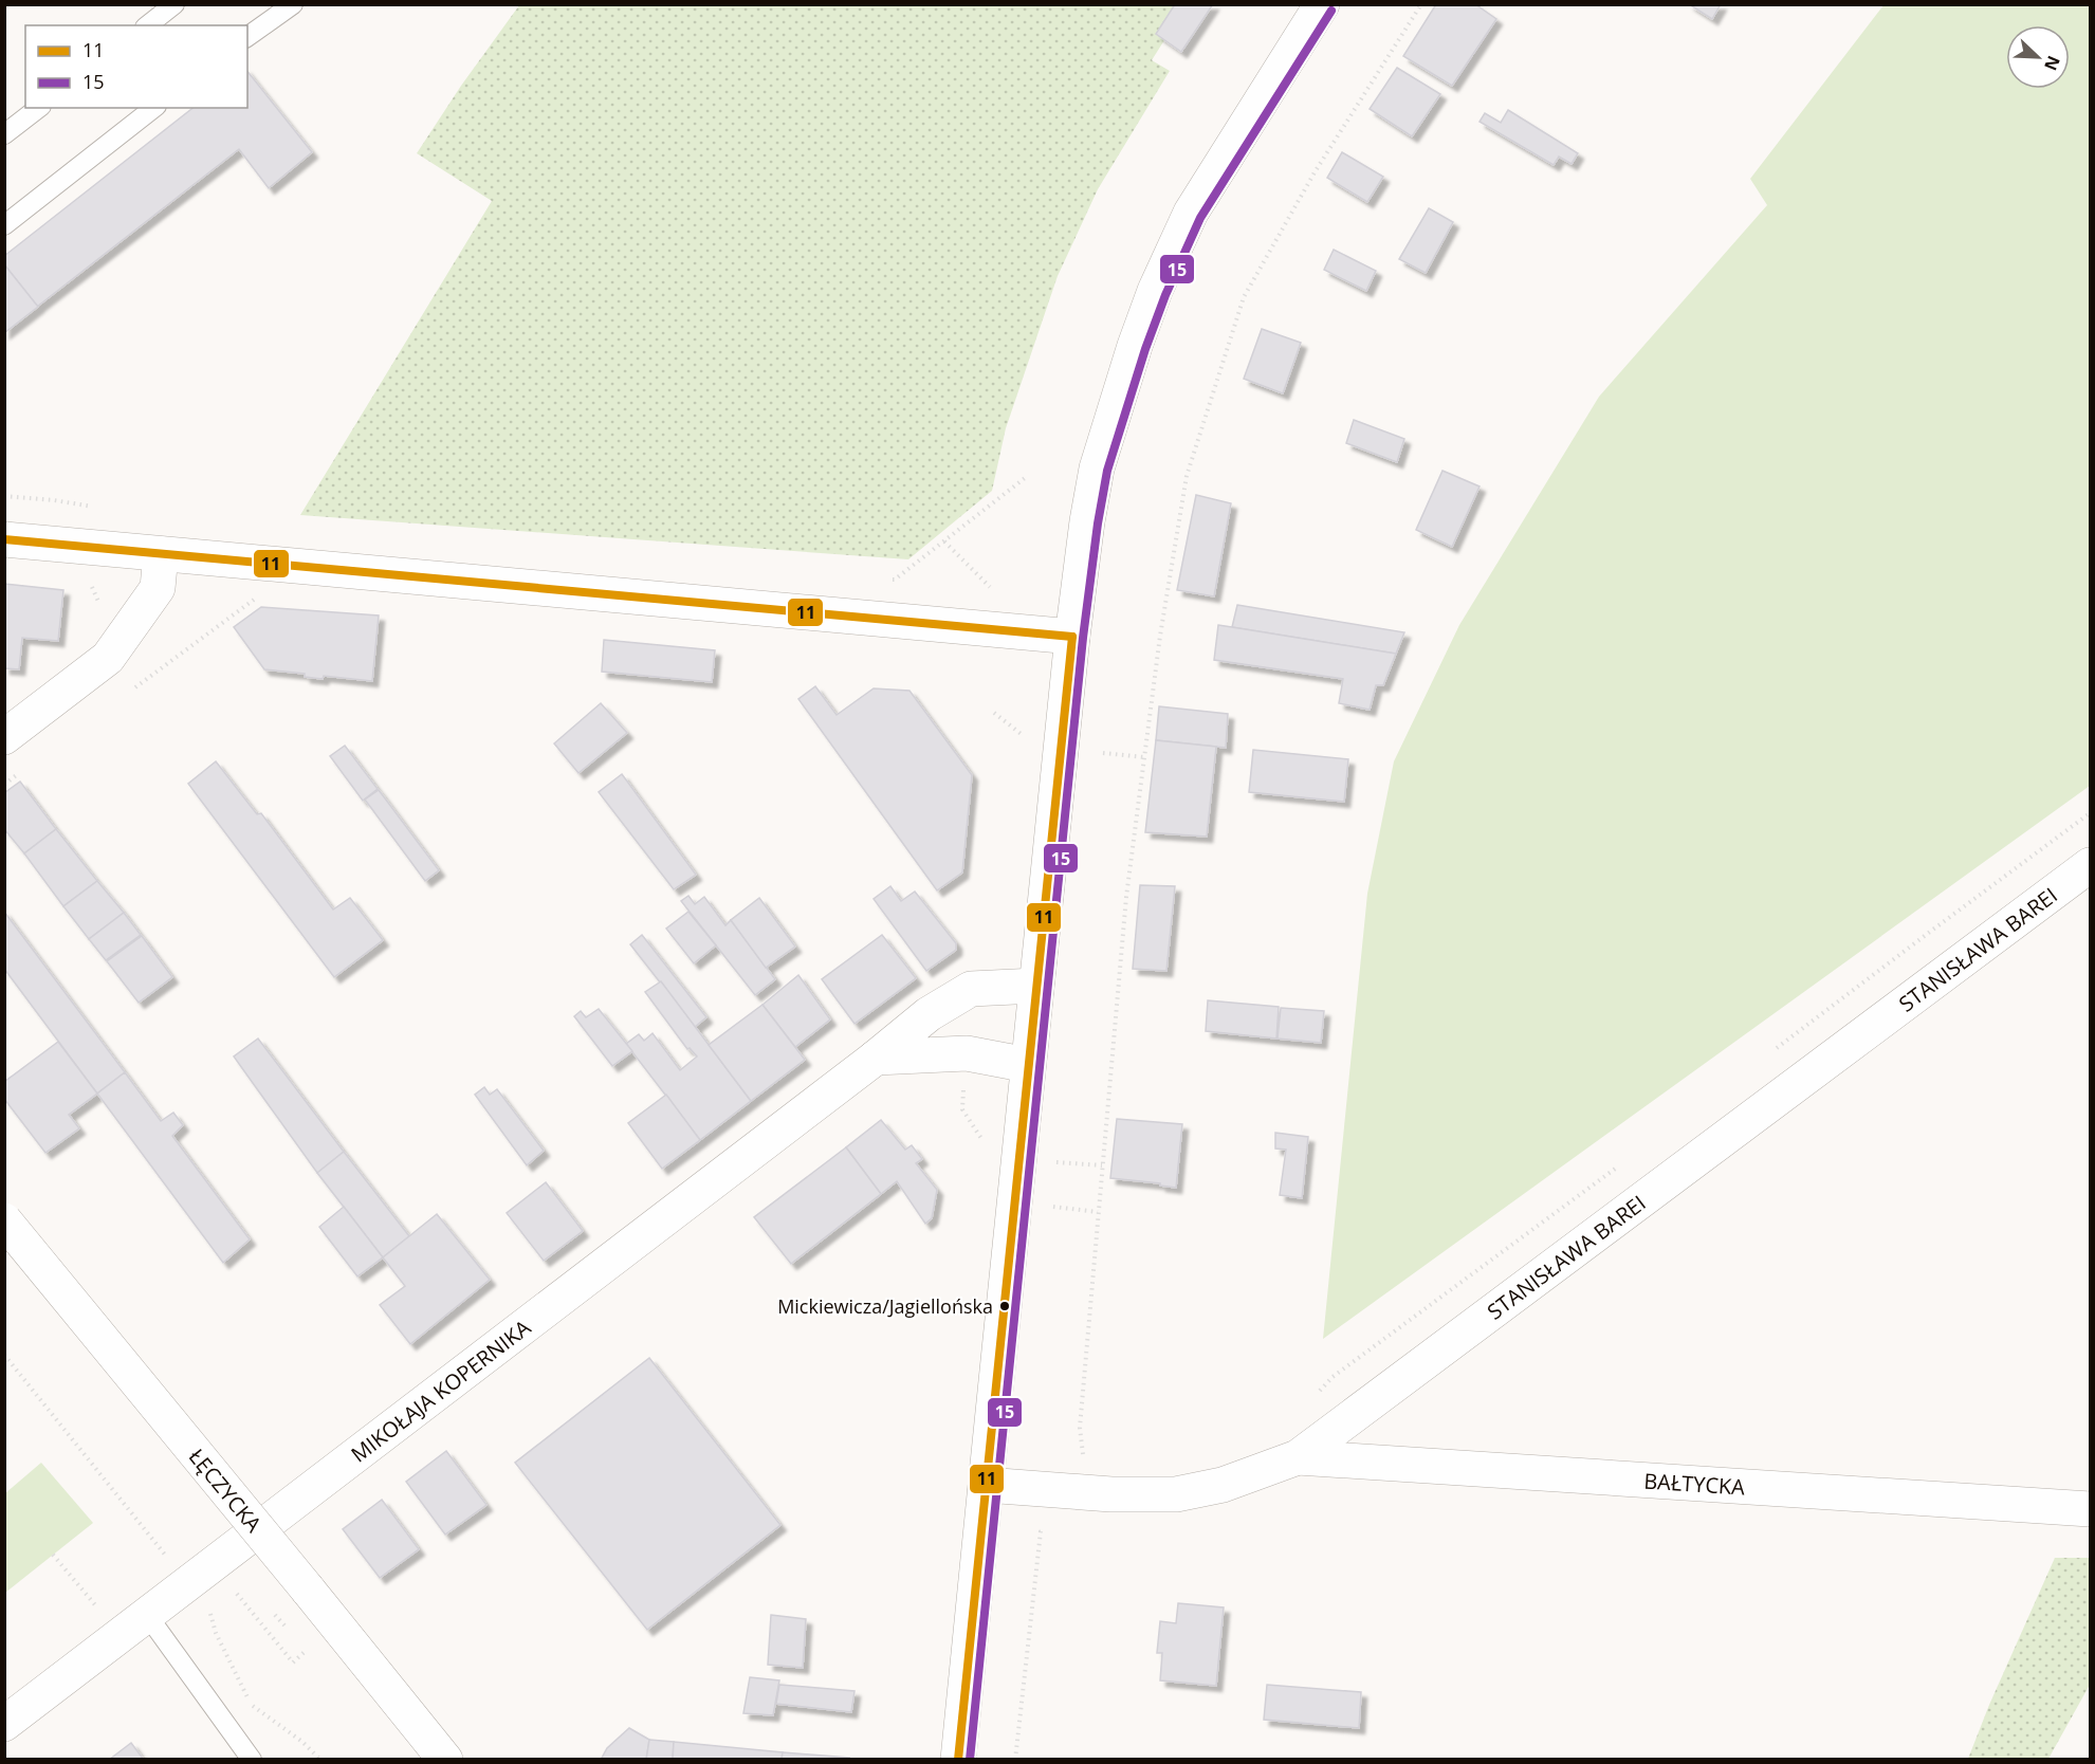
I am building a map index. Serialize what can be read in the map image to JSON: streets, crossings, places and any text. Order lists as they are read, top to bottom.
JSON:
{
  "streets": {
    "street": [
      "STANISŁAWA BAREI",
      "MIKOŁAJA KOPERNIKA",
      "BAŁTYCKA",
      "ŁĘCZYCKA"
    ]
  },
  "crossings": [
    ["STANISŁAWA BAREI", "BAŁTYCKA"]
  ],
  "places": ["Mickiewicza/Jagiellońska"],
  "lines": ["transit line 15", "transit line 11"],
  "legend": ["11", "15"],
  "north": "bottom right"
}
